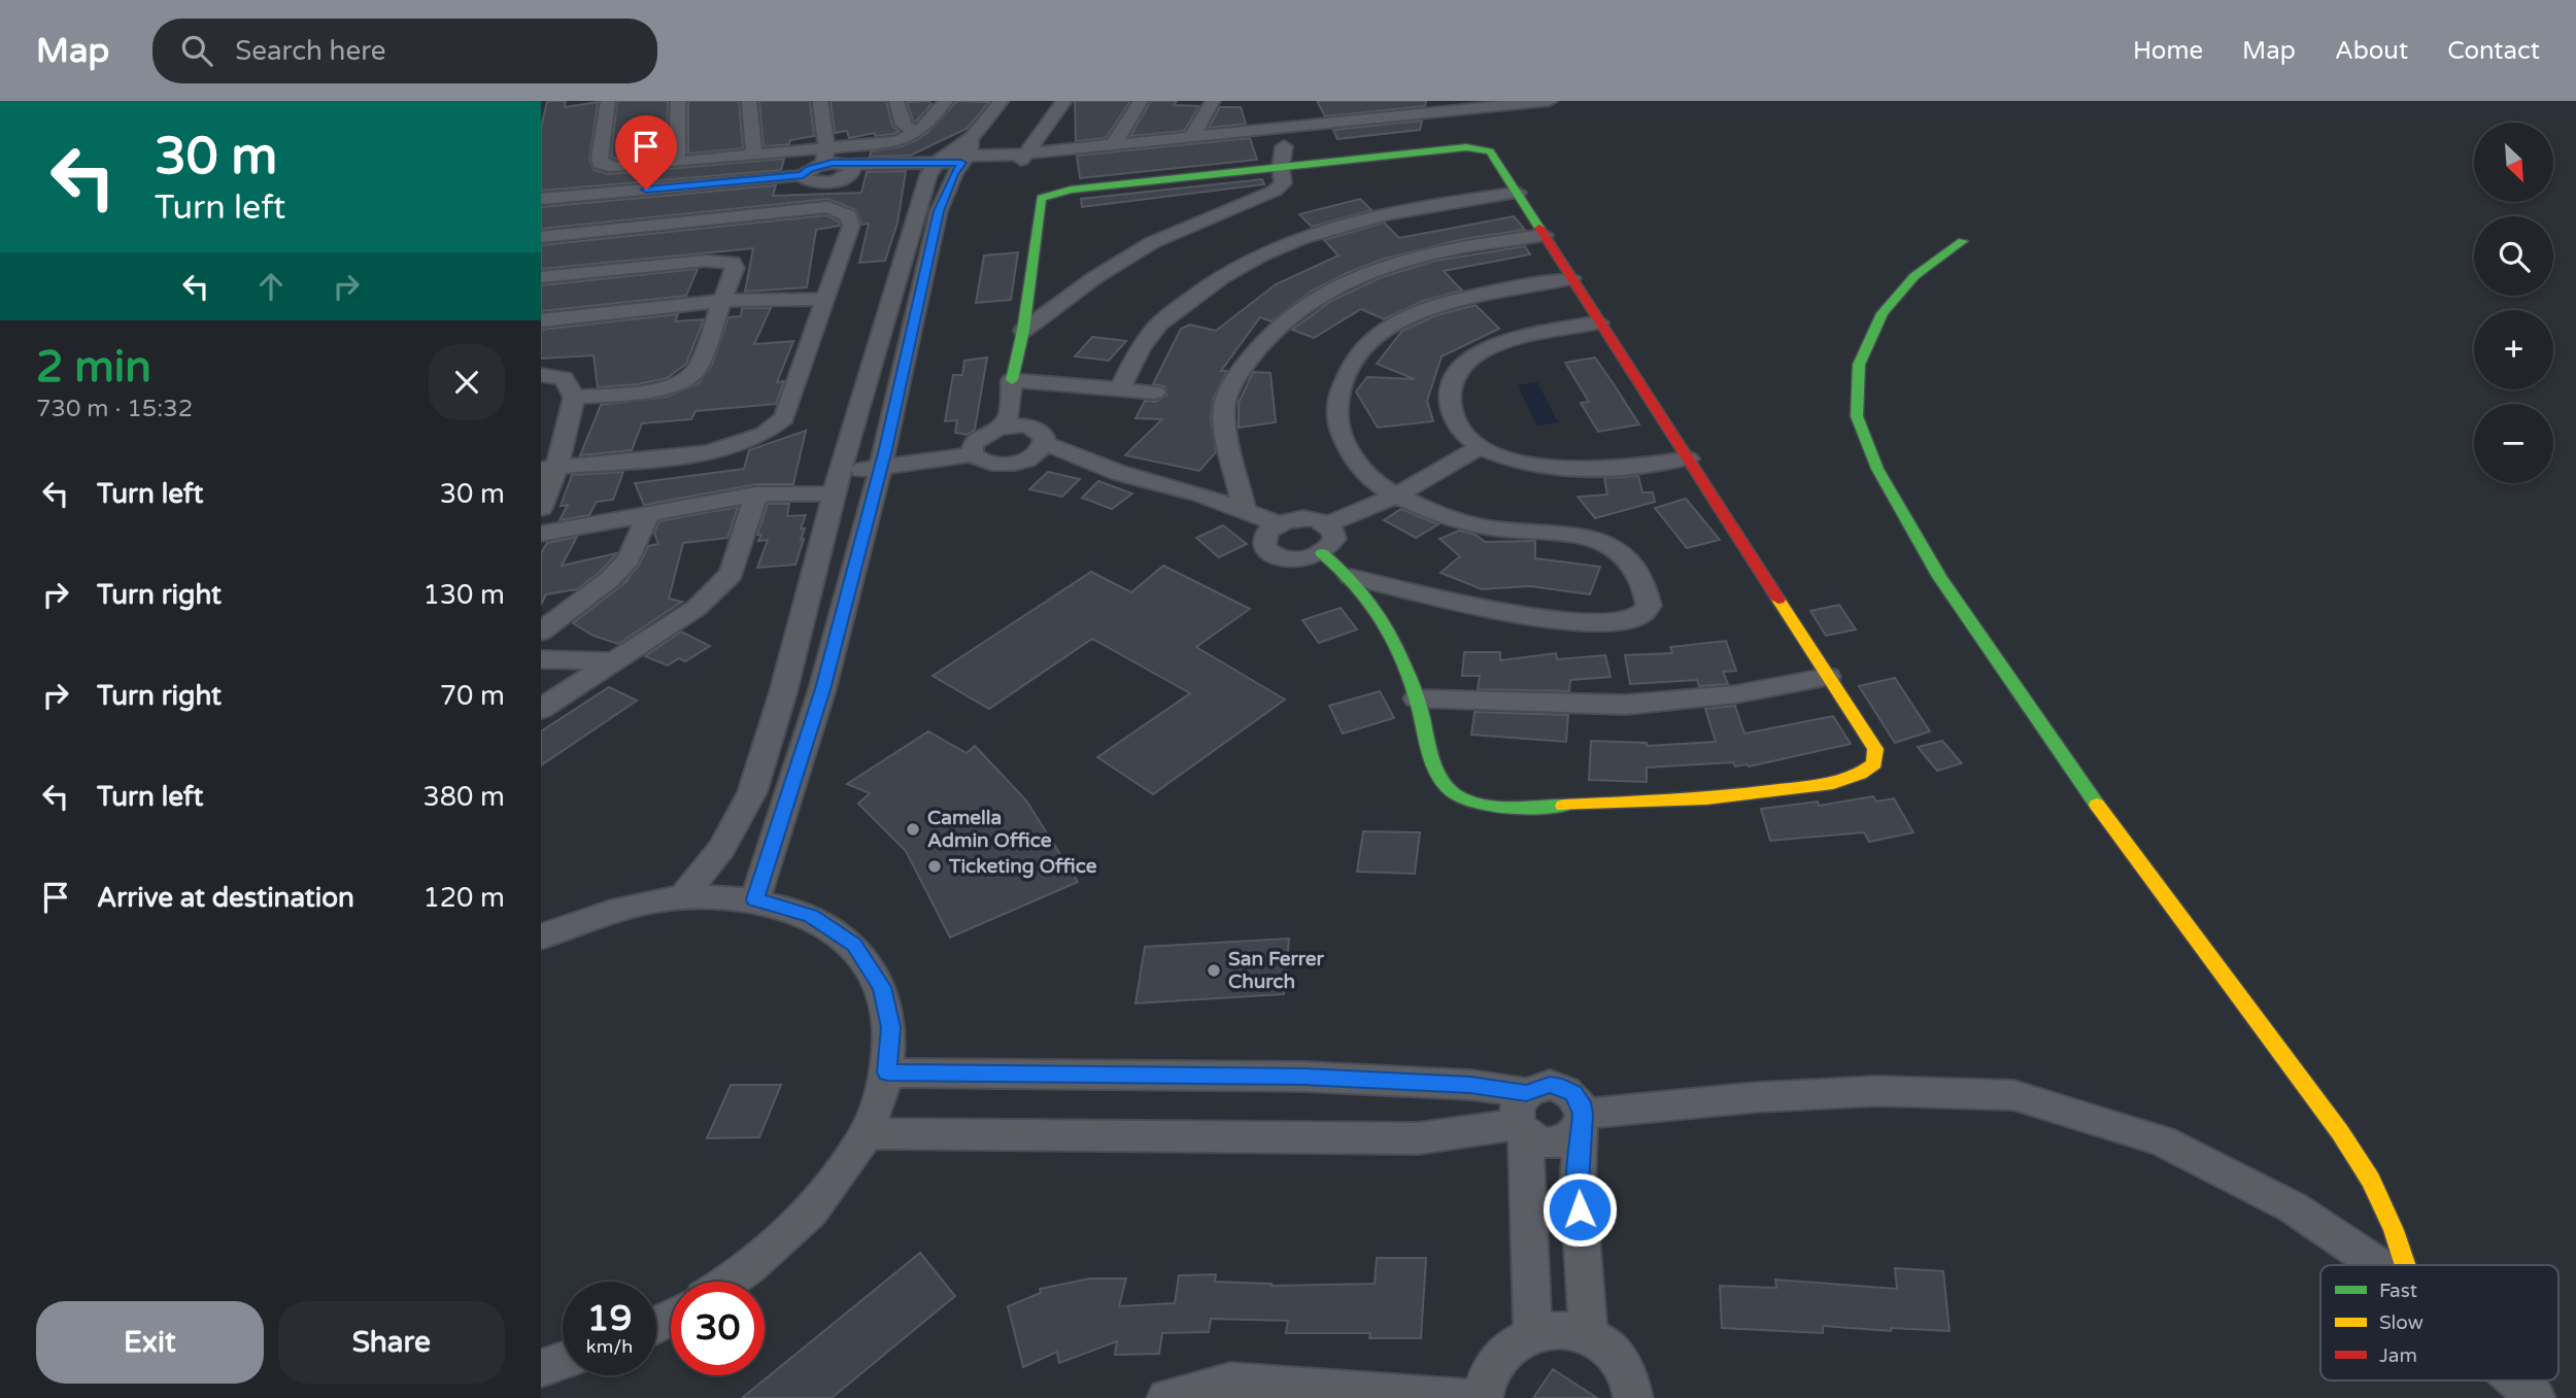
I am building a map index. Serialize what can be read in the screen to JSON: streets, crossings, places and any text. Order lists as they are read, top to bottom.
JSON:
{
  "places": ["Camella Admin Office", "Ticketing Office", "San Ferrer Church"],
  "legend": ["Fast", "Slow", "Jam"],
  "north": "bottom right",
  "page": {
    "header": "Map",
    "search": "Search here",
    "nav": [
      "Home",
      "Map",
      "About",
      "Contact"
    ],
    "turn": ["30 m", "Turn left"],
    "map_buttons": ["+", "−"],
    "heading": ["2 min", "730 m · 15:32"],
    "list": [
      {
        "name": "Turn left",
        "value": "30 m"
      },
      {
        "name": "Turn right",
        "value": "130 m"
      },
      {
        "name": "Turn right",
        "value": "70 m"
      },
      {
        "name": "Turn left",
        "value": "380 m"
      },
      {
        "name": "Arrive at destination",
        "value": "120 m"
      }
    ],
    "speed": "19 km/h",
    "limit": "30",
    "buttons": ["Exit", "Share"]
  }
}
